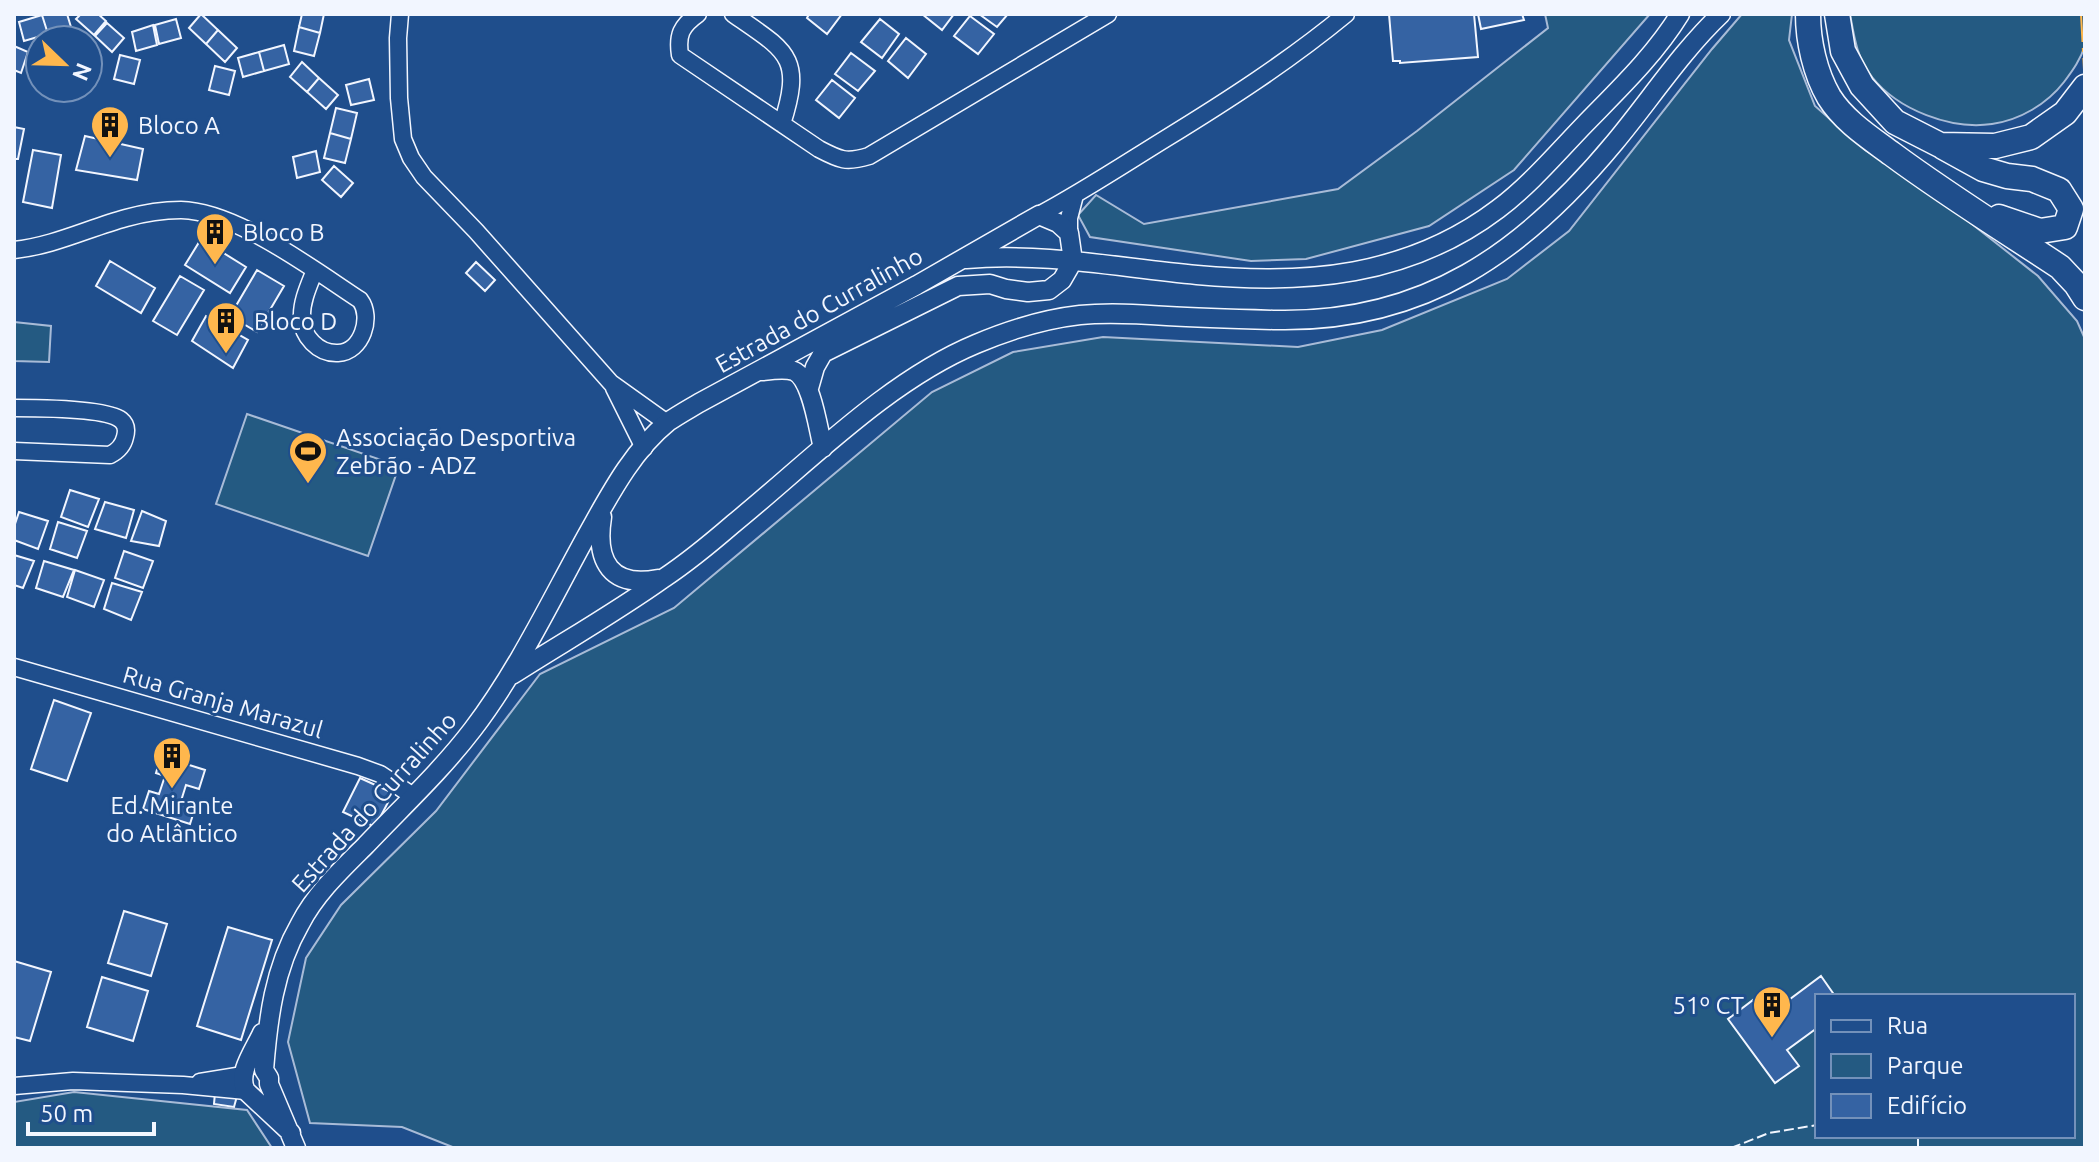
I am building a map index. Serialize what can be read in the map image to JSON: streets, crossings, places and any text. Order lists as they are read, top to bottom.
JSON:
{
  "streets": {
    "street": ["Estrada do Curralinho", "Rua Granja Marazul"]
  },
  "crossings": [
    ["Estrada do Curralinho", "Rua Granja Marazul"]
  ],
  "places": {
    "building": [
      "Bloco A",
      "Bloco B",
      "Bloco D",
      "Ed. Mirante do Atlântico",
      "51º CT"
    ],
    "sports": ["Associação Desportiva Zebrão - ADZ"]
  },
  "legend": ["Rua", "Parque", "Edifício"],
  "scale_bar": "50 m",
  "north": "bottom right"
}
